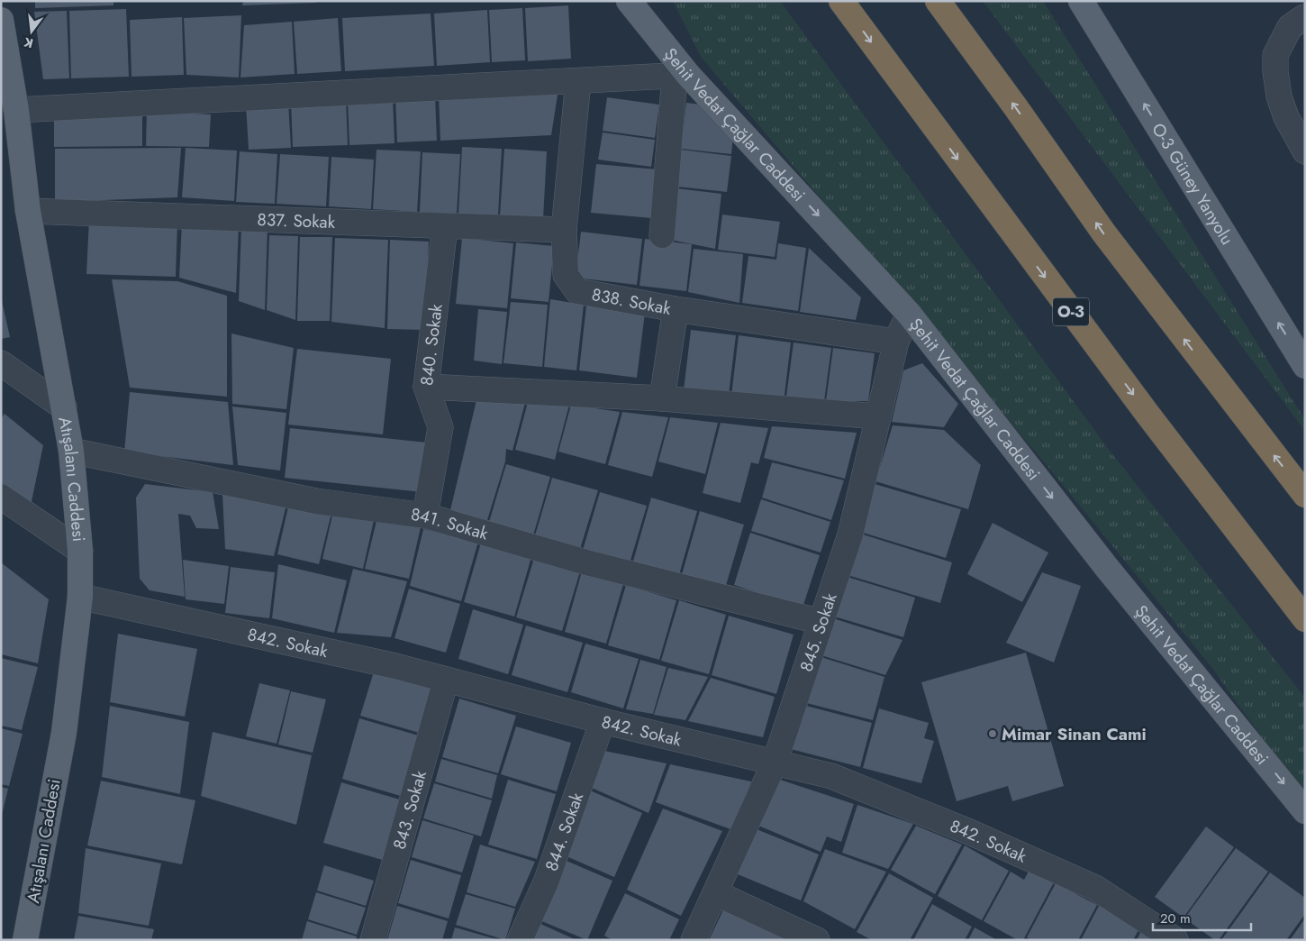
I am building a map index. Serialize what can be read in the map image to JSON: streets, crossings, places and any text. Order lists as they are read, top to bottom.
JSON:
{
  "streets": {
    "highway": ["O-3"],
    "main road": ["Şehit Vedat Çağlar Caddesi", "O-3 Güney Yanyolu", "Atışalanı Caddesi"],
    "street": [
      "837. Sokak",
      "838. Sokak",
      "840. Sokak",
      "841. Sokak",
      "845. Sokak",
      "842. Sokak",
      "843. Sokak",
      "844. Sokak"
    ]
  },
  "crossings": [
    ["Şehit Vedat Çağlar Caddesi", "845. Sokak"],
    ["837. Sokak", "838. Sokak"],
    ["837. Sokak", "840. Sokak"],
    ["837. Sokak", "Atışalanı Caddesi"],
    ["838. Sokak", "845. Sokak"],
    ["840. Sokak", "841. Sokak"],
    ["Atışalanı Caddesi", "841. Sokak"],
    ["Atışalanı Caddesi", "842. Sokak"],
    ["841. Sokak", "845. Sokak"],
    ["845. Sokak", "842. Sokak"],
    ["842. Sokak", "843. Sokak"],
    ["842. Sokak", "844. Sokak"]
  ],
  "one_way": ["Şehit Vedat Çağlar Caddesi", "O-3 Güney Yanyolu"],
  "places": ["Mimar Sinan Cami"],
  "scale_bar": "20 m",
  "north": "bottom"
}
